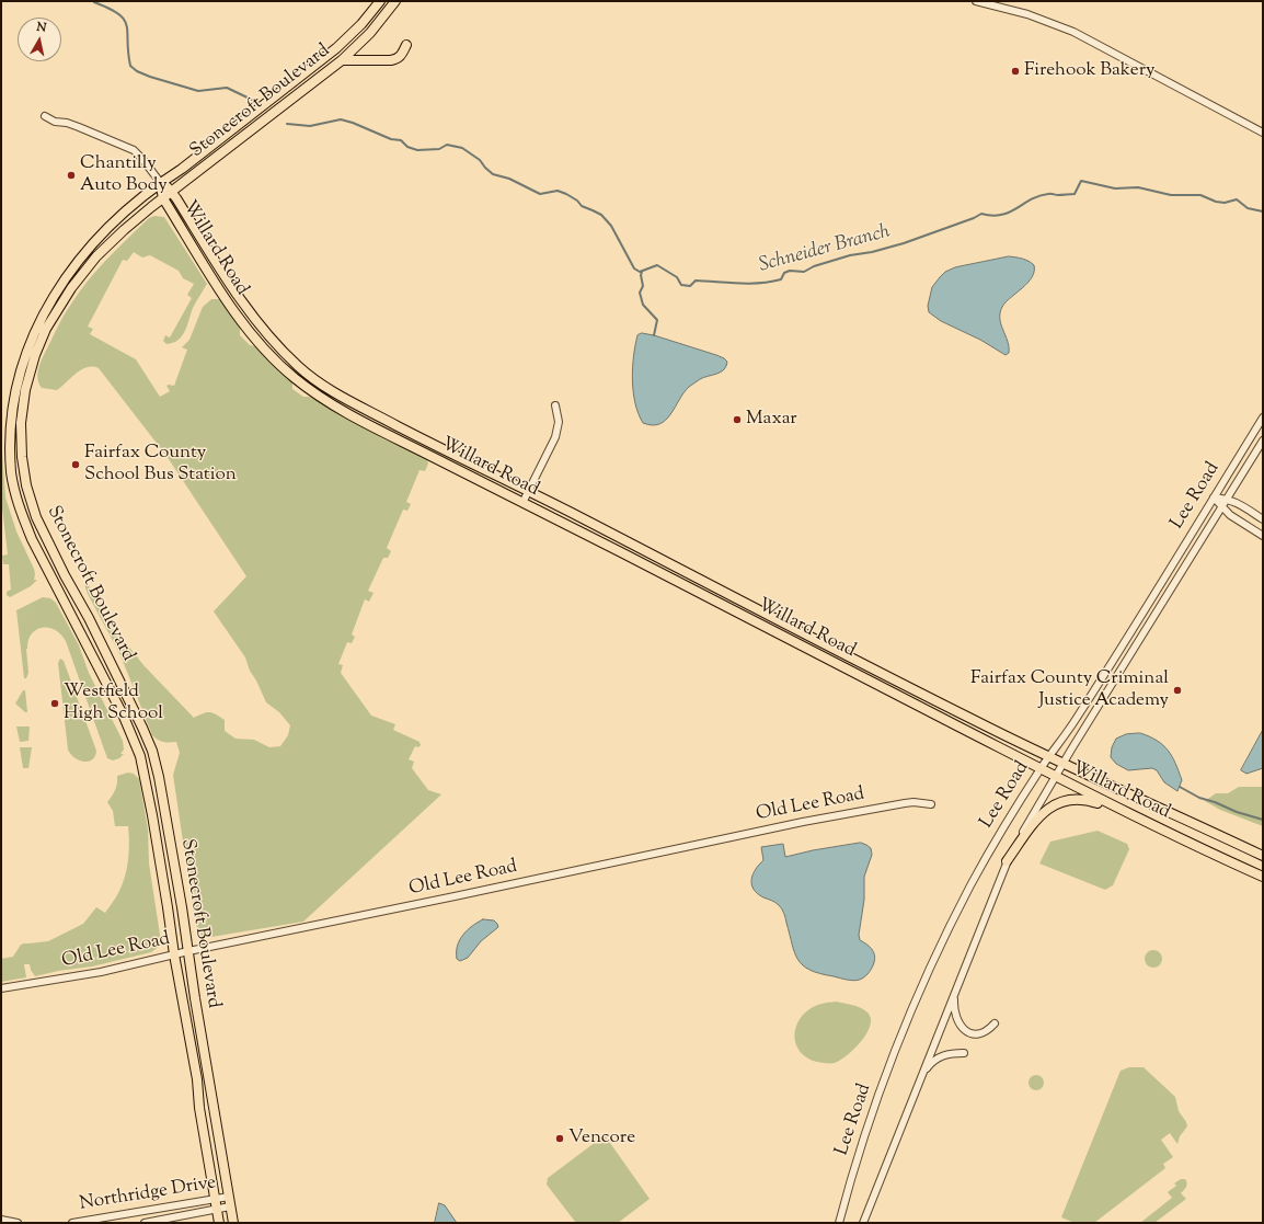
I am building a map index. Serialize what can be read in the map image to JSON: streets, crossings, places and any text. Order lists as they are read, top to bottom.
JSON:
{
  "streets": {
    "main road": ["Stonecroft Boulevard", "Willard Road"],
    "street": ["Lee Road", "Old Lee Road", "Northridge Drive"]
  },
  "crossings": [
    ["Stonecroft Boulevard", "Willard Road"],
    ["Stonecroft Boulevard", "Old Lee Road"],
    ["Stonecroft Boulevard", "Northridge Drive"],
    ["Willard Road", "Lee Road"]
  ],
  "water": ["Schneider Branch"],
  "places": [
    "Firehook Bakery",
    "Chantilly Auto Body",
    "Maxar",
    "Fairfax County School Bus Station",
    "Fairfax County Criminal Justice Academy",
    "Westfield High School",
    "Vencore"
  ],
  "north": "top"
}
